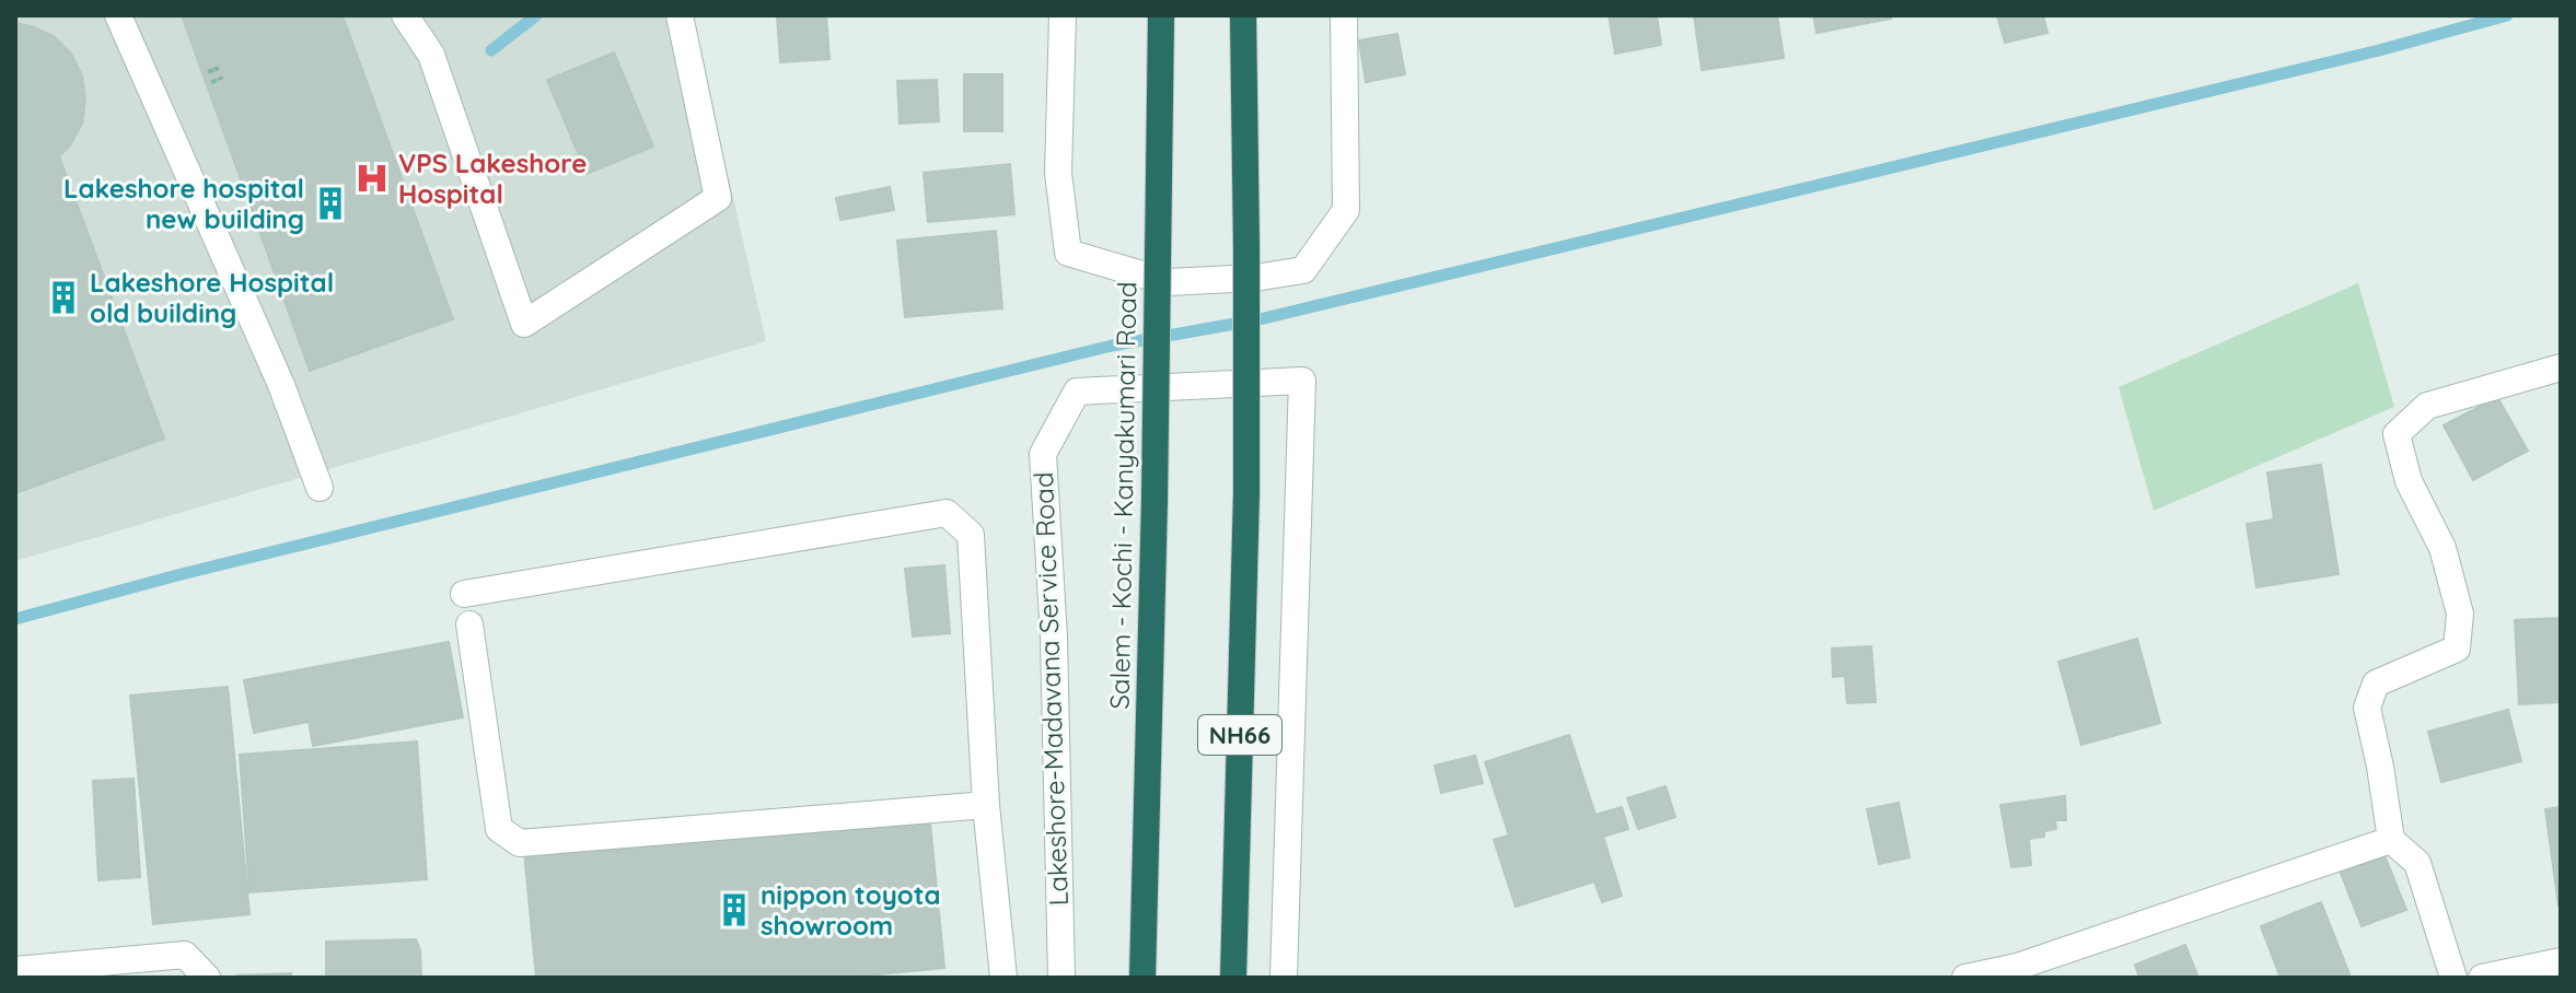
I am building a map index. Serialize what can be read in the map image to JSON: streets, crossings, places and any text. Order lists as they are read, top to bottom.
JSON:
{
  "streets": {
    "highway": ["Salem - Kochi - Kanyakumari Road", "NH66"],
    "street": ["Lakeshore-Madavana Service Road"]
  },
  "places": {
    "hospital": ["VPS Lakeshore Hospital"],
    "building": ["Lakeshore hospital new building", "Lakeshore Hospital old building", "nippon toyota showroom"]
  }
}
